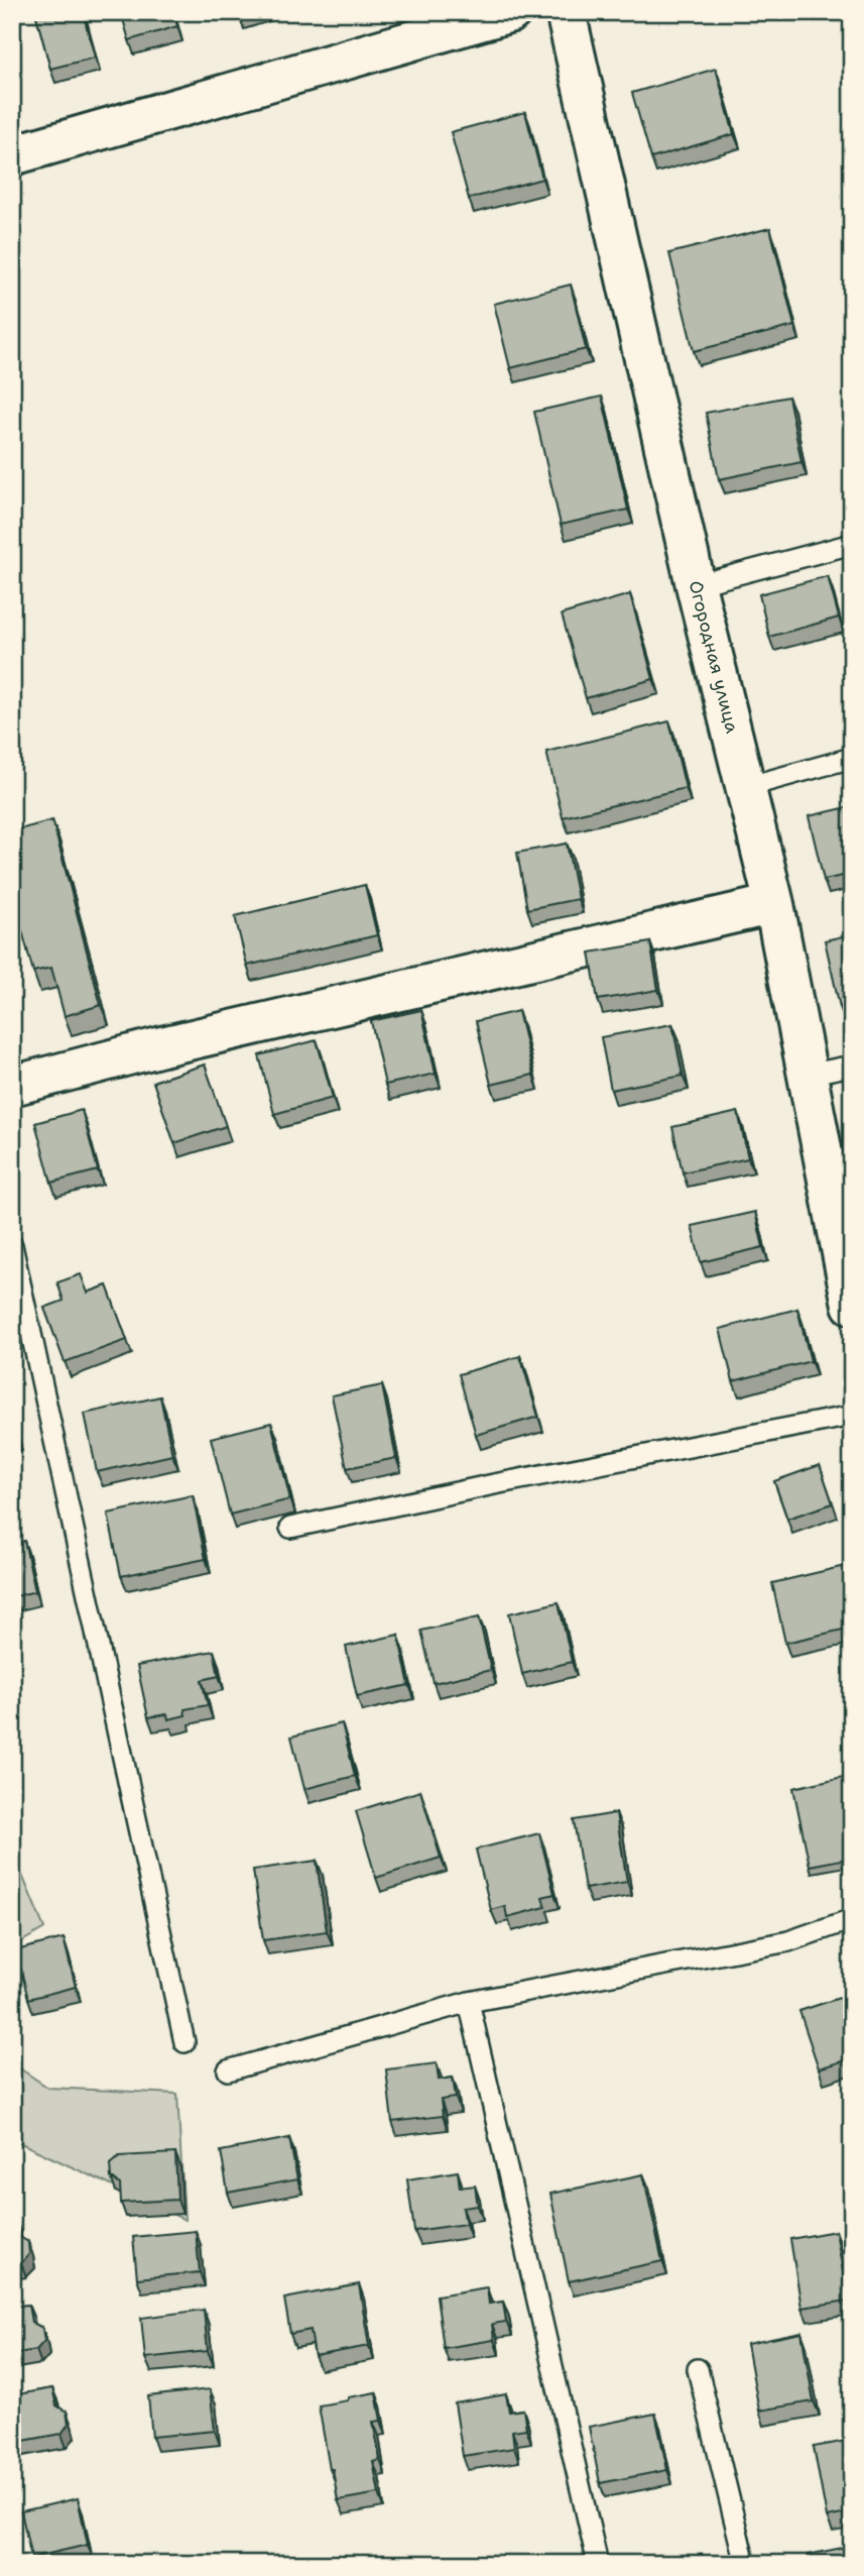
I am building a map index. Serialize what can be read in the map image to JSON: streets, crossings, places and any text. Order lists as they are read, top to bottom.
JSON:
{
  "streets": {
    "street": ["Огородная улица"]
  }
}
